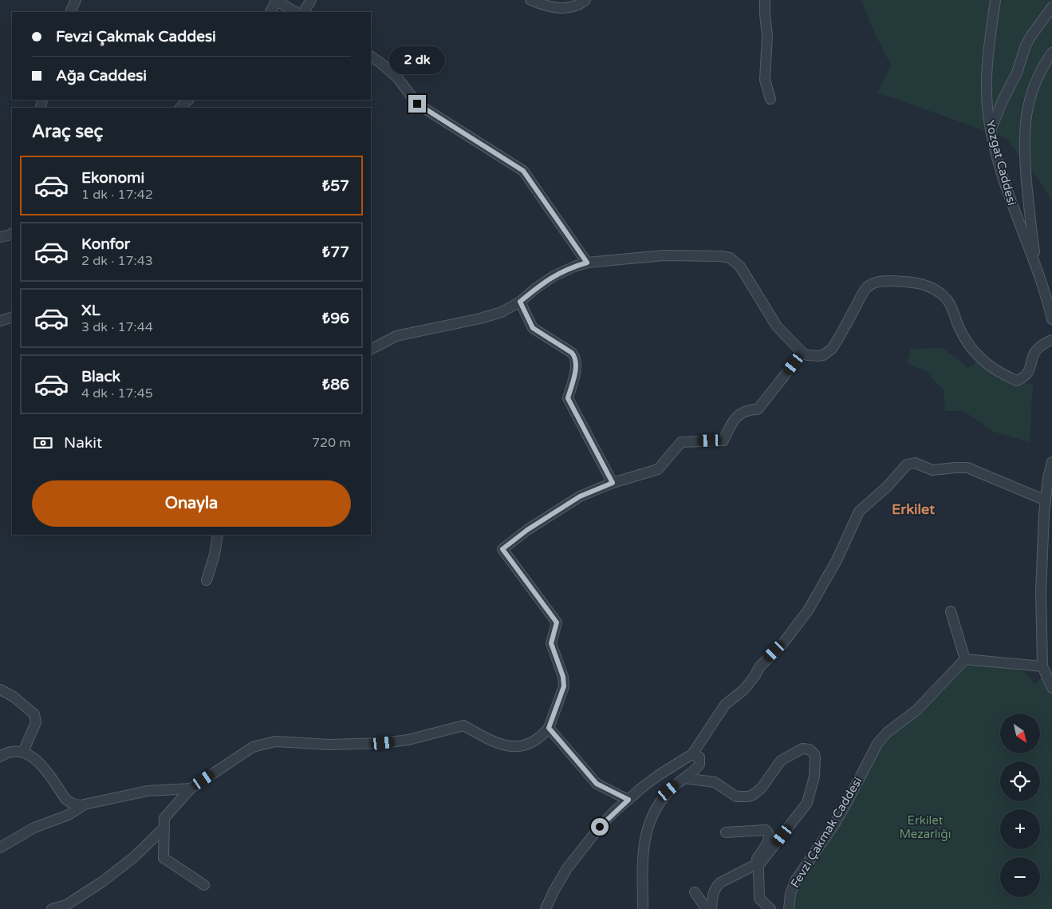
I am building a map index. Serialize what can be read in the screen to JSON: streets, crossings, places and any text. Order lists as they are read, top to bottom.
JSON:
{
  "streets": {
    "street": ["Yozgat Caddesi", "Fevzi Çakmak Caddesi"]
  },
  "districts": ["Erkilet"],
  "parks": ["Erkilet Mezarlığı"],
  "north": "bottom right",
  "page": {
    "banner": ["Fevzi Çakmak Caddesi", "Ağa Caddesi"],
    "bubble": "2 dk",
    "heading": "Araç seç",
    "list": [
      {
        "name": "Ekonomi",
        "note": "1 dk · 17:42",
        "value": "₺57"
      },
      {
        "name": "Konfor",
        "note": "2 dk · 17:43",
        "value": "₺77"
      },
      {
        "name": "XL",
        "note": "3 dk · 17:44",
        "value": "₺96"
      },
      {
        "name": "Black",
        "note": "4 dk · 17:45",
        "value": "₺86"
      }
    ],
    "pay": ["Nakit", "720 m"],
    "buttons": "Onayla",
    "map_buttons": ["+", "−"]
  }
}
